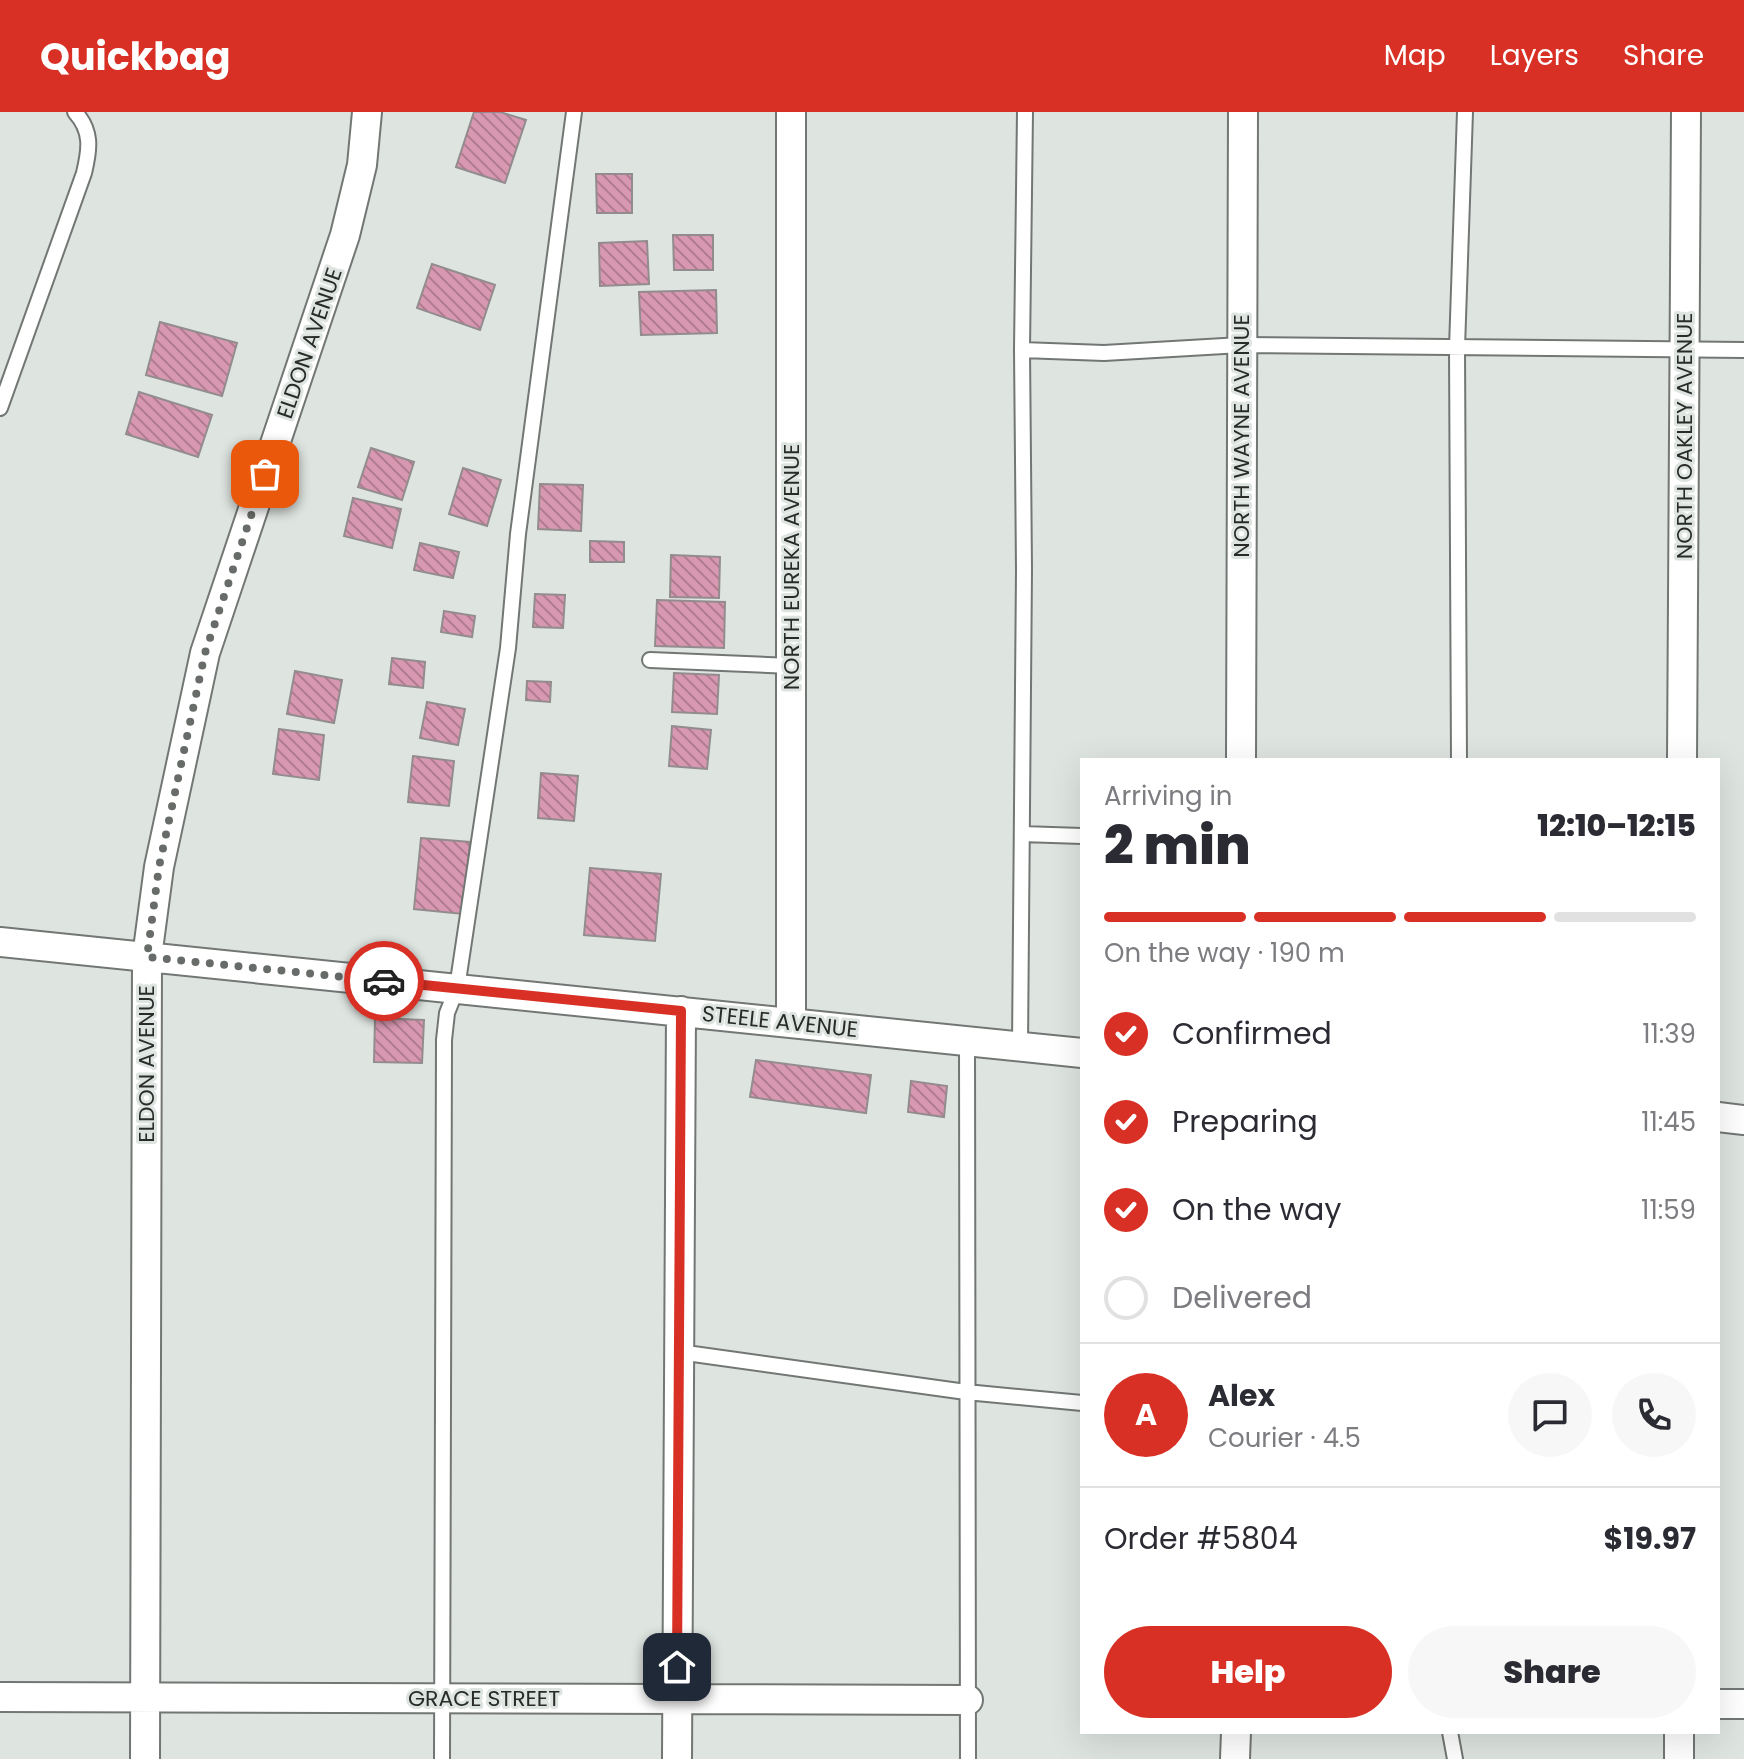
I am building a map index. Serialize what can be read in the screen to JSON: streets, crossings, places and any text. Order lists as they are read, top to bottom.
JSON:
{
  "streets": {
    "street": [
      "ELDON AVENUE",
      "NORTH WAYNE AVENUE",
      "NORTH OAKLEY AVENUE",
      "NORTH EUREKA AVENUE",
      "STEELE AVENUE",
      "GRACE STREET"
    ]
  },
  "crossings": [
    ["ELDON AVENUE", "STEELE AVENUE"],
    ["ELDON AVENUE", "GRACE STREET"],
    ["NORTH EUREKA AVENUE", "STEELE AVENUE"]
  ],
  "page": {
    "header": "Quickbag",
    "nav": ["Map", "Layers", "Share"],
    "heading": ["2 min", "Arriving in", "12:10–12:15"],
    "panel": [
      "Alex",
      "Courier · 4.5",
      "Order #5804",
      "$19.97"
    ],
    "bar": "On the way · 190 m",
    "list": [
      ["Confirmed", "11:39"],
      ["Preparing", "11:45"],
      ["On the way", "11:59"],
      "Delivered"
    ],
    "round": "A",
    "buttons": ["Help", "Share"]
  }
}
